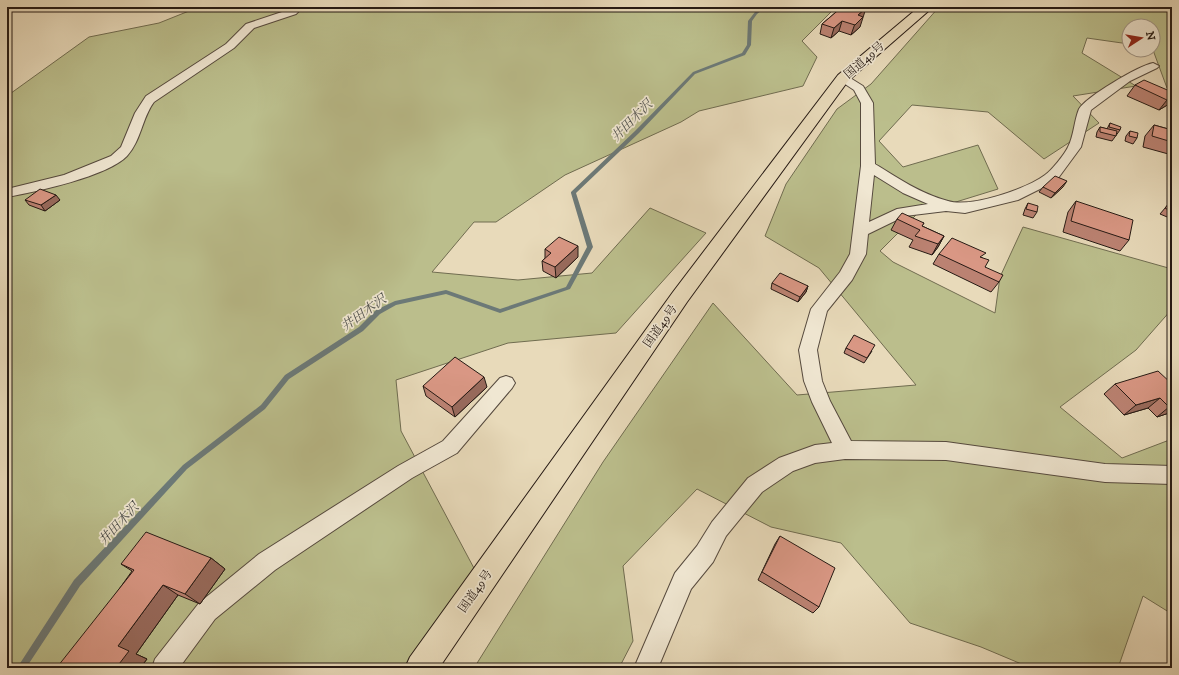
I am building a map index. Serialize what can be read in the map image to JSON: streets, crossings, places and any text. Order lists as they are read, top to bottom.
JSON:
{
  "streets": {
    "highway": ["国道49号"]
  },
  "water": ["井田木沢"],
  "north": "right"
}
